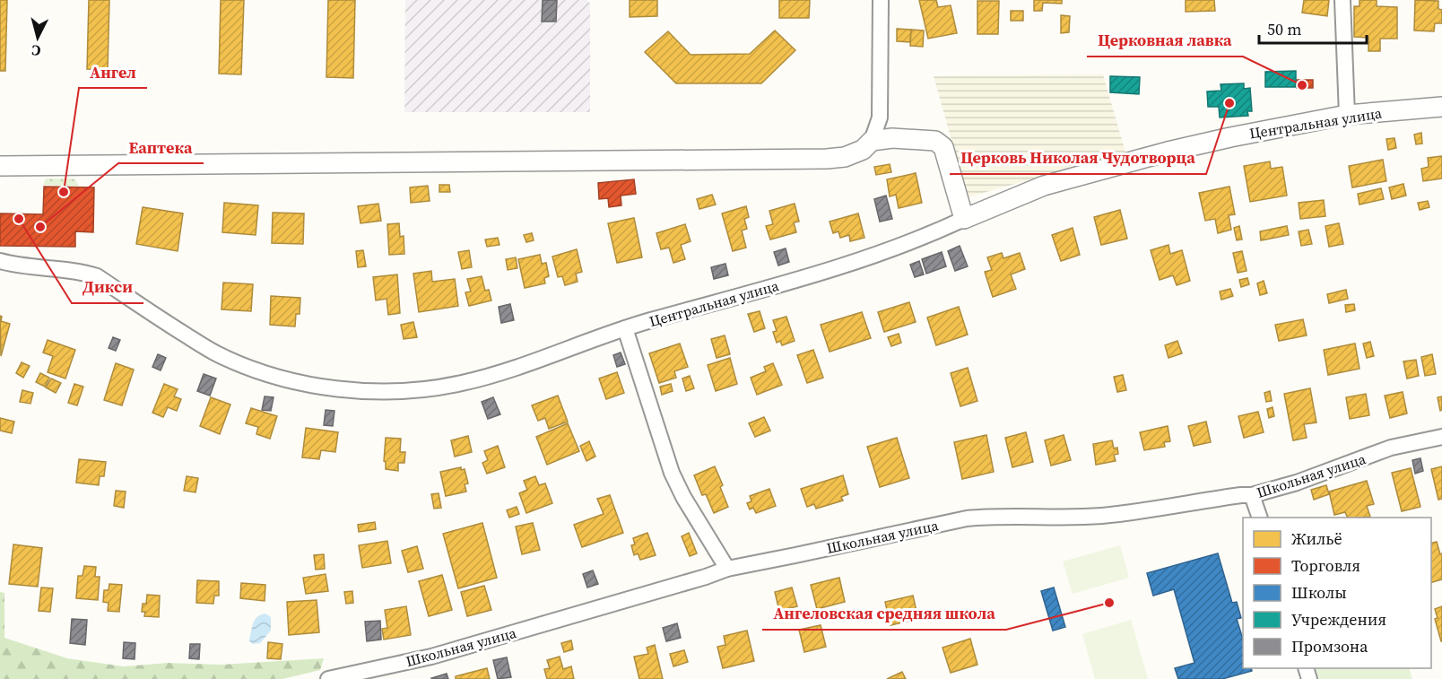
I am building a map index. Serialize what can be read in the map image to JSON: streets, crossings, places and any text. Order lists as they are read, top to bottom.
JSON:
{
  "streets": {
    "street": ["Центральная улица", "Школьная улица"]
  },
  "places": [
    "Церковная лавка",
    "Церковь Николая Чудотворца",
    "Ангел",
    "Дикси",
    "Еаптека",
    "Ангеловская средняя школа"
  ],
  "legend": [
    "Жильё",
    "Торговля",
    "Школы",
    "Учреждения",
    "Промзона"
  ],
  "scale_bar": "50 m",
  "north": "bottom"
}
